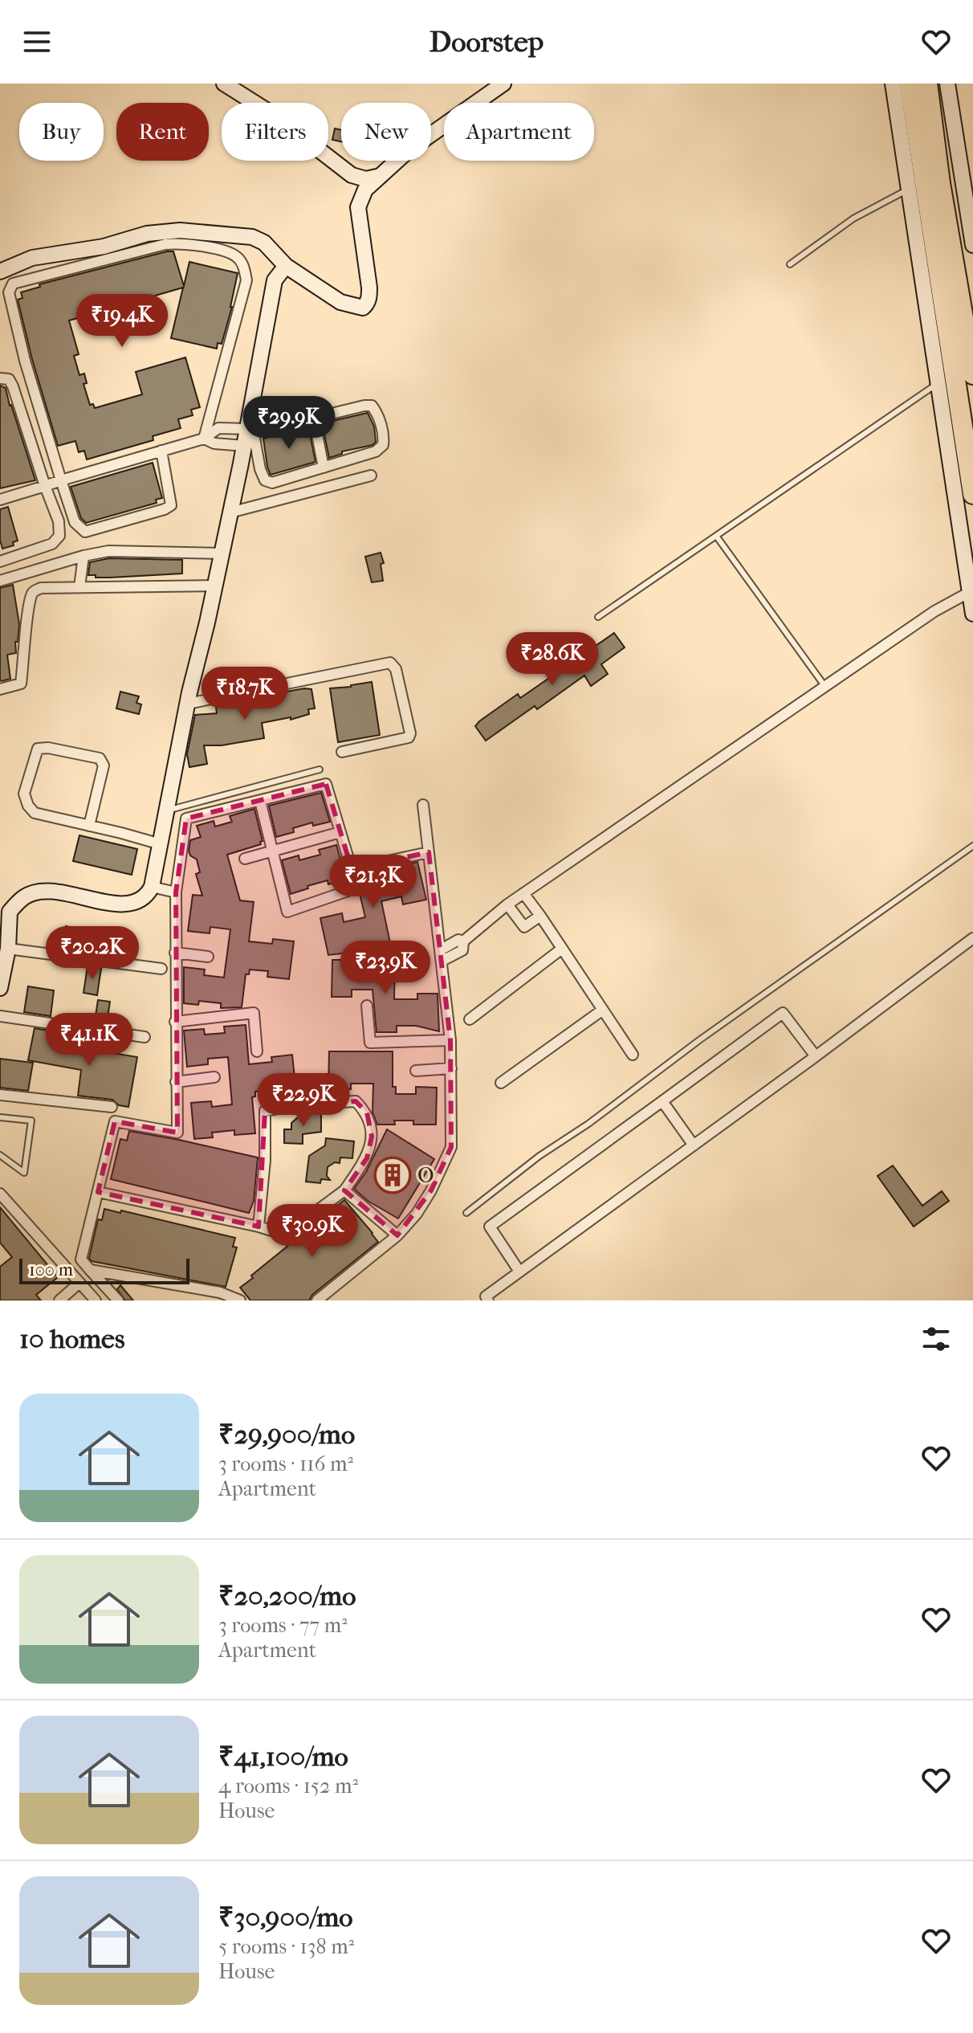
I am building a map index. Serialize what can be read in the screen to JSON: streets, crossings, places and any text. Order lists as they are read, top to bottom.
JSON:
{
  "places": {
    "building": ["O"]
  },
  "scale_bar": "100 m",
  "page": {
    "header": "Doorstep",
    "chip": [
      "Buy",
      "Rent",
      "Filters",
      "New",
      "Apartment"
    ],
    "price": [
      "₹19.4K",
      "₹29.9K",
      "₹28.6K",
      "₹18.7K",
      "₹21.3K",
      "₹20.2K",
      "₹23.9K",
      "₹41.1K",
      "₹22.9K",
      "₹30.9K"
    ],
    "scale": "100 m",
    "heading": "10 homes",
    "list": [
      {
        "name": "₹29,900/mo",
        "note": "3 rooms · 116 m² · Apartment"
      },
      {
        "name": "₹20,200/mo",
        "note": "3 rooms · 77 m² · Apartment"
      },
      {
        "name": "₹41,100/mo",
        "note": "4 rooms · 152 m² · House"
      },
      {
        "name": "₹30,900/mo",
        "note": "5 rooms · 138 m² · House"
      }
    ]
  }
}
